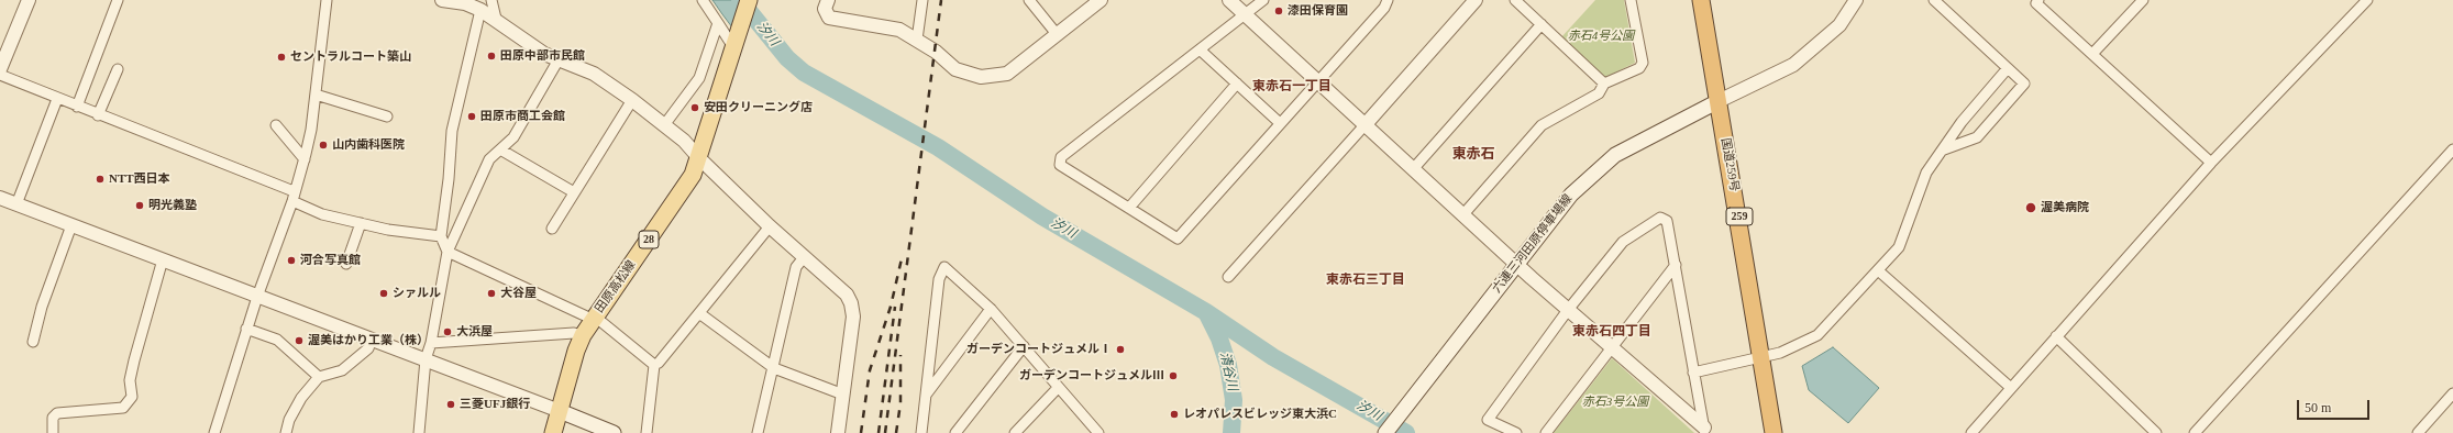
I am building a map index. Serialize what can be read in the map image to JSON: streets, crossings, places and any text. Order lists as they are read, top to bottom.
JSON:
{
  "streets": {
    "highway": ["国道259号", "259"],
    "main road": ["28", "六連三河田原停車場線", "田原高松線"]
  },
  "crossings": [
    ["国道259号", "六連三河田原停車場線"]
  ],
  "districts": [
    "東赤石一丁目",
    "東赤石",
    "東赤石三丁目",
    "東赤石四丁目"
  ],
  "water": ["汐川", "清谷川"],
  "parks": ["赤石4号公園", "赤石3号公園"],
  "places": [
    "漆田保育園",
    "田原中部市民館",
    "セントラルコート築山",
    "安田クリーニング店",
    "田原市商工会館",
    "山内歯科医院",
    "NTT西日本",
    "明光義塾",
    "渥美病院",
    "河合写真館",
    "シァルル",
    "大谷屋",
    "大浜屋",
    "渥美はかり工業（株）",
    "ガーデンコートジュメルⅠ",
    "ガーデンコートジュメルⅢ",
    "三菱UFJ銀行",
    "レオパレスビレッジ東大浜C"
  ],
  "scale_bar": "50 m"
}
